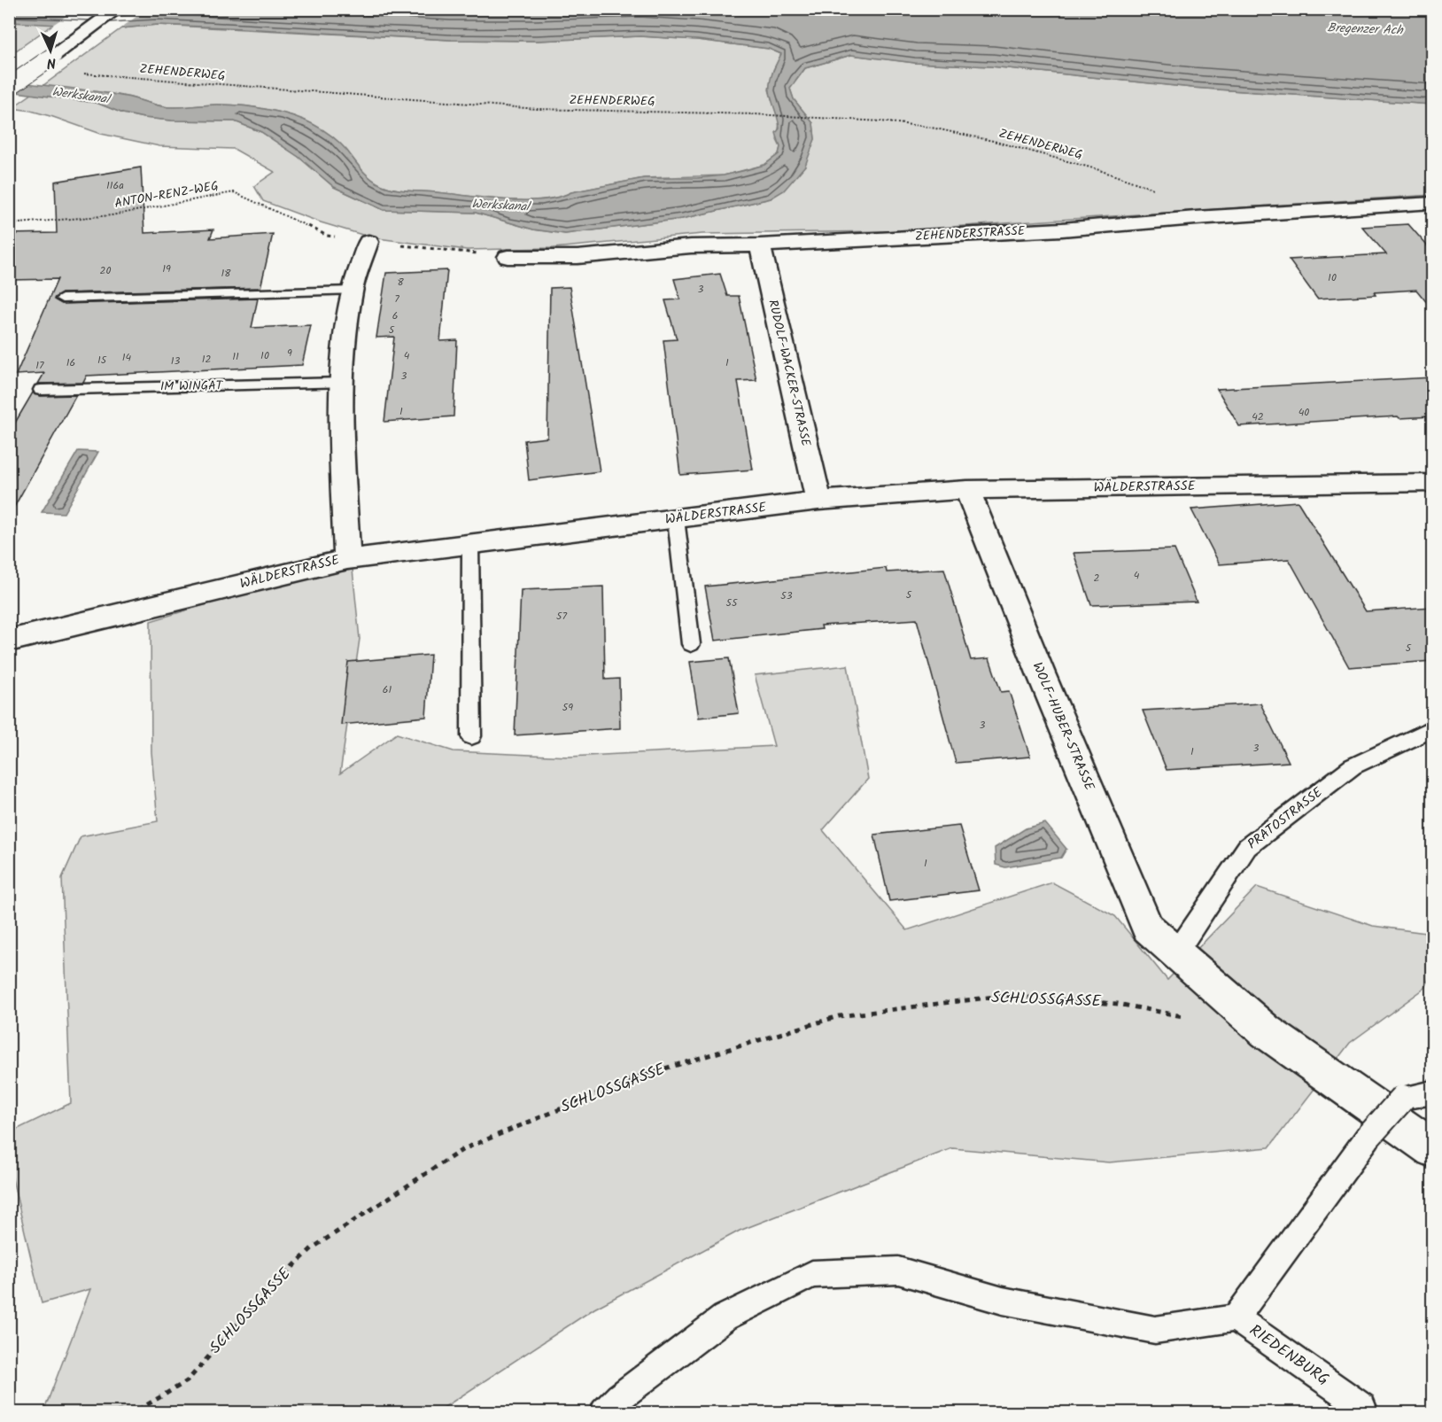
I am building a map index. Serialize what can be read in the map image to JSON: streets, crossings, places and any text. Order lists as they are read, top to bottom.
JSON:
{
  "streets": {
    "street": [
      "ZEHENDERSTRASSE",
      "RUDOLF-WACKER-STRASSE",
      "WÄLDERSTRASSE",
      "WOLF-HUBER-STRASSE"
    ],
    "lane": ["IM WINGAT", "PRATOSTRASSE", "RIEDENBURG"],
    "path": ["ZEHENDERWEG", "ANTON-RENZ-WEG", "SCHLOSSGASSE"]
  },
  "crossings": [
    ["ZEHENDERWEG", "ZEHENDERSTRASSE"],
    ["ANTON-RENZ-WEG", "ZEHENDERSTRASSE"],
    ["ZEHENDERSTRASSE", "RUDOLF-WACKER-STRASSE"],
    ["RUDOLF-WACKER-STRASSE", "WÄLDERSTRASSE"],
    ["WÄLDERSTRASSE", "WOLF-HUBER-STRASSE"],
    ["WOLF-HUBER-STRASSE", "PRATOSTRASSE"]
  ],
  "water": ["Bregenzer Ach", "Werkskanal"],
  "house_numbers": [
    "116a",
    "19",
    "20",
    "18",
    "10",
    "8",
    "3",
    "7",
    "6",
    "5",
    "9",
    "10",
    "4",
    "11",
    "14",
    "12",
    "15",
    "13",
    "16",
    "1",
    "17",
    "3",
    "1",
    "40",
    "42",
    "4",
    "2",
    "5",
    "53",
    "55",
    "57",
    "5",
    "61",
    "59",
    "3",
    "3",
    "1",
    "1"
  ],
  "north": "bottom"
}
